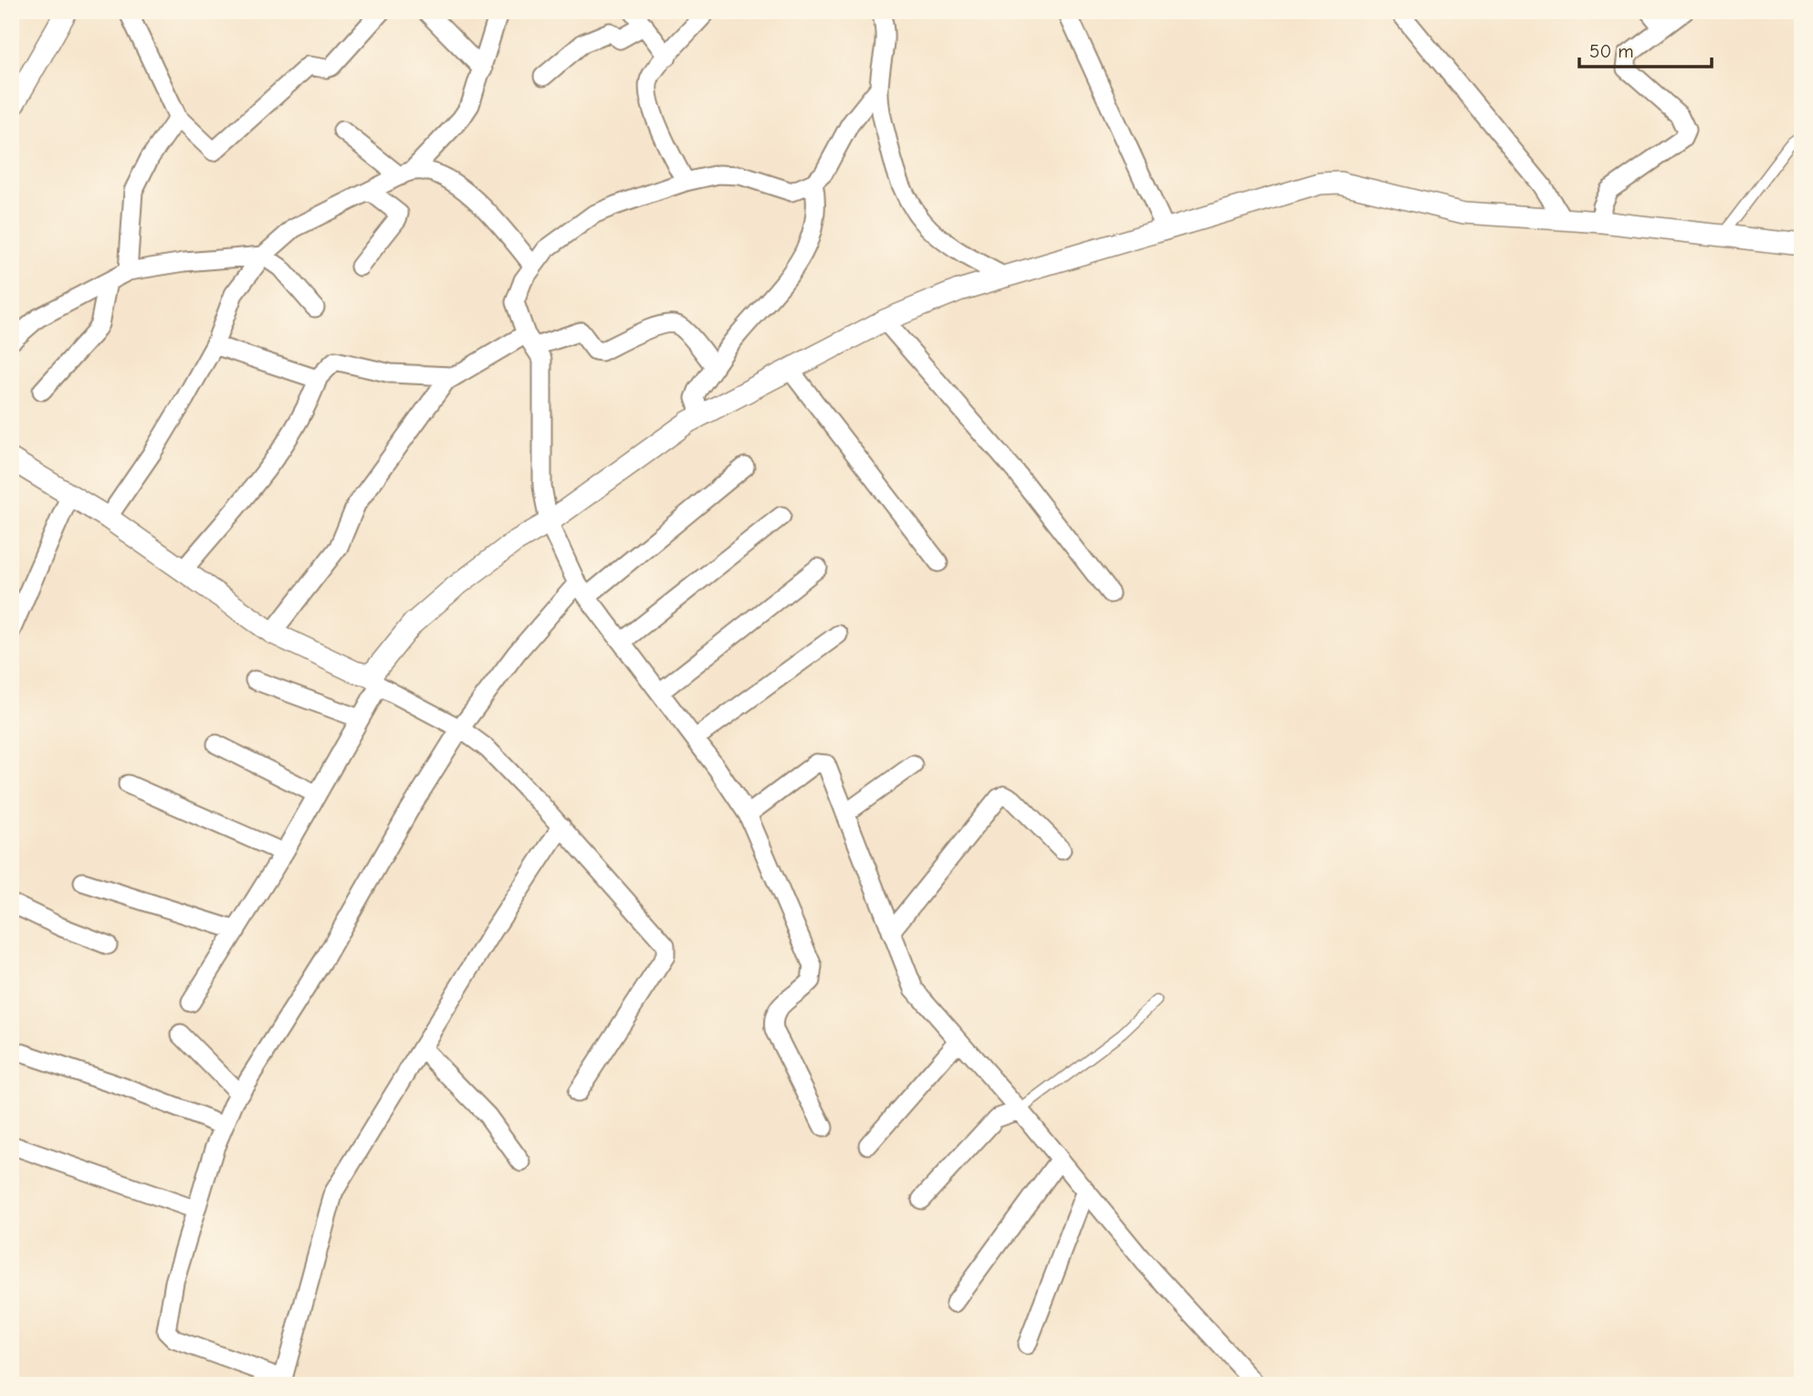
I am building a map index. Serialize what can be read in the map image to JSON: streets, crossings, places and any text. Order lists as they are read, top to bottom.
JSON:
{
  "scale_bar": "50 m"
}
